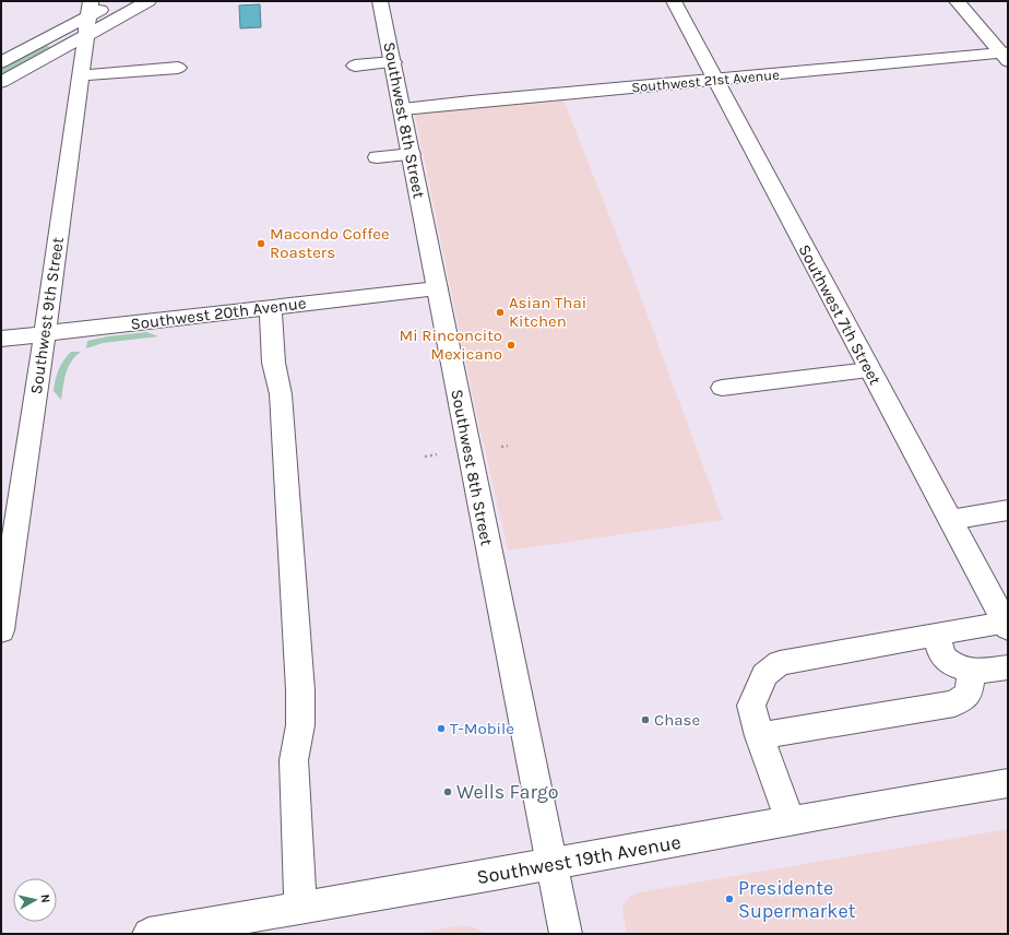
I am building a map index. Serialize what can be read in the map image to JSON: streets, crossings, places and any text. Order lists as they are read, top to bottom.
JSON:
{
  "streets": {
    "street": [
      "Southwest 21st Avenue",
      "Southwest 8th Street",
      "Southwest 20th Avenue",
      "Southwest 7th Street",
      "Southwest 9th Street",
      "Southwest 19th Avenue"
    ]
  },
  "crossings": [
    ["Southwest 21st Avenue", "Southwest 8th Street"],
    ["Southwest 21st Avenue", "Southwest 7th Street"],
    ["Southwest 8th Street", "Southwest 20th Avenue"],
    ["Southwest 8th Street", "Southwest 19th Avenue"],
    ["Southwest 20th Avenue", "Southwest 9th Street"]
  ],
  "places": [
    "Macondo Coffee Roasters",
    "Asian Thai Kitchen",
    "Mi Rinconcito Mexicano",
    "Chase",
    "T-Mobile",
    "Wells Fargo",
    "Presidente Supermarket"
  ],
  "north": "right"
}
